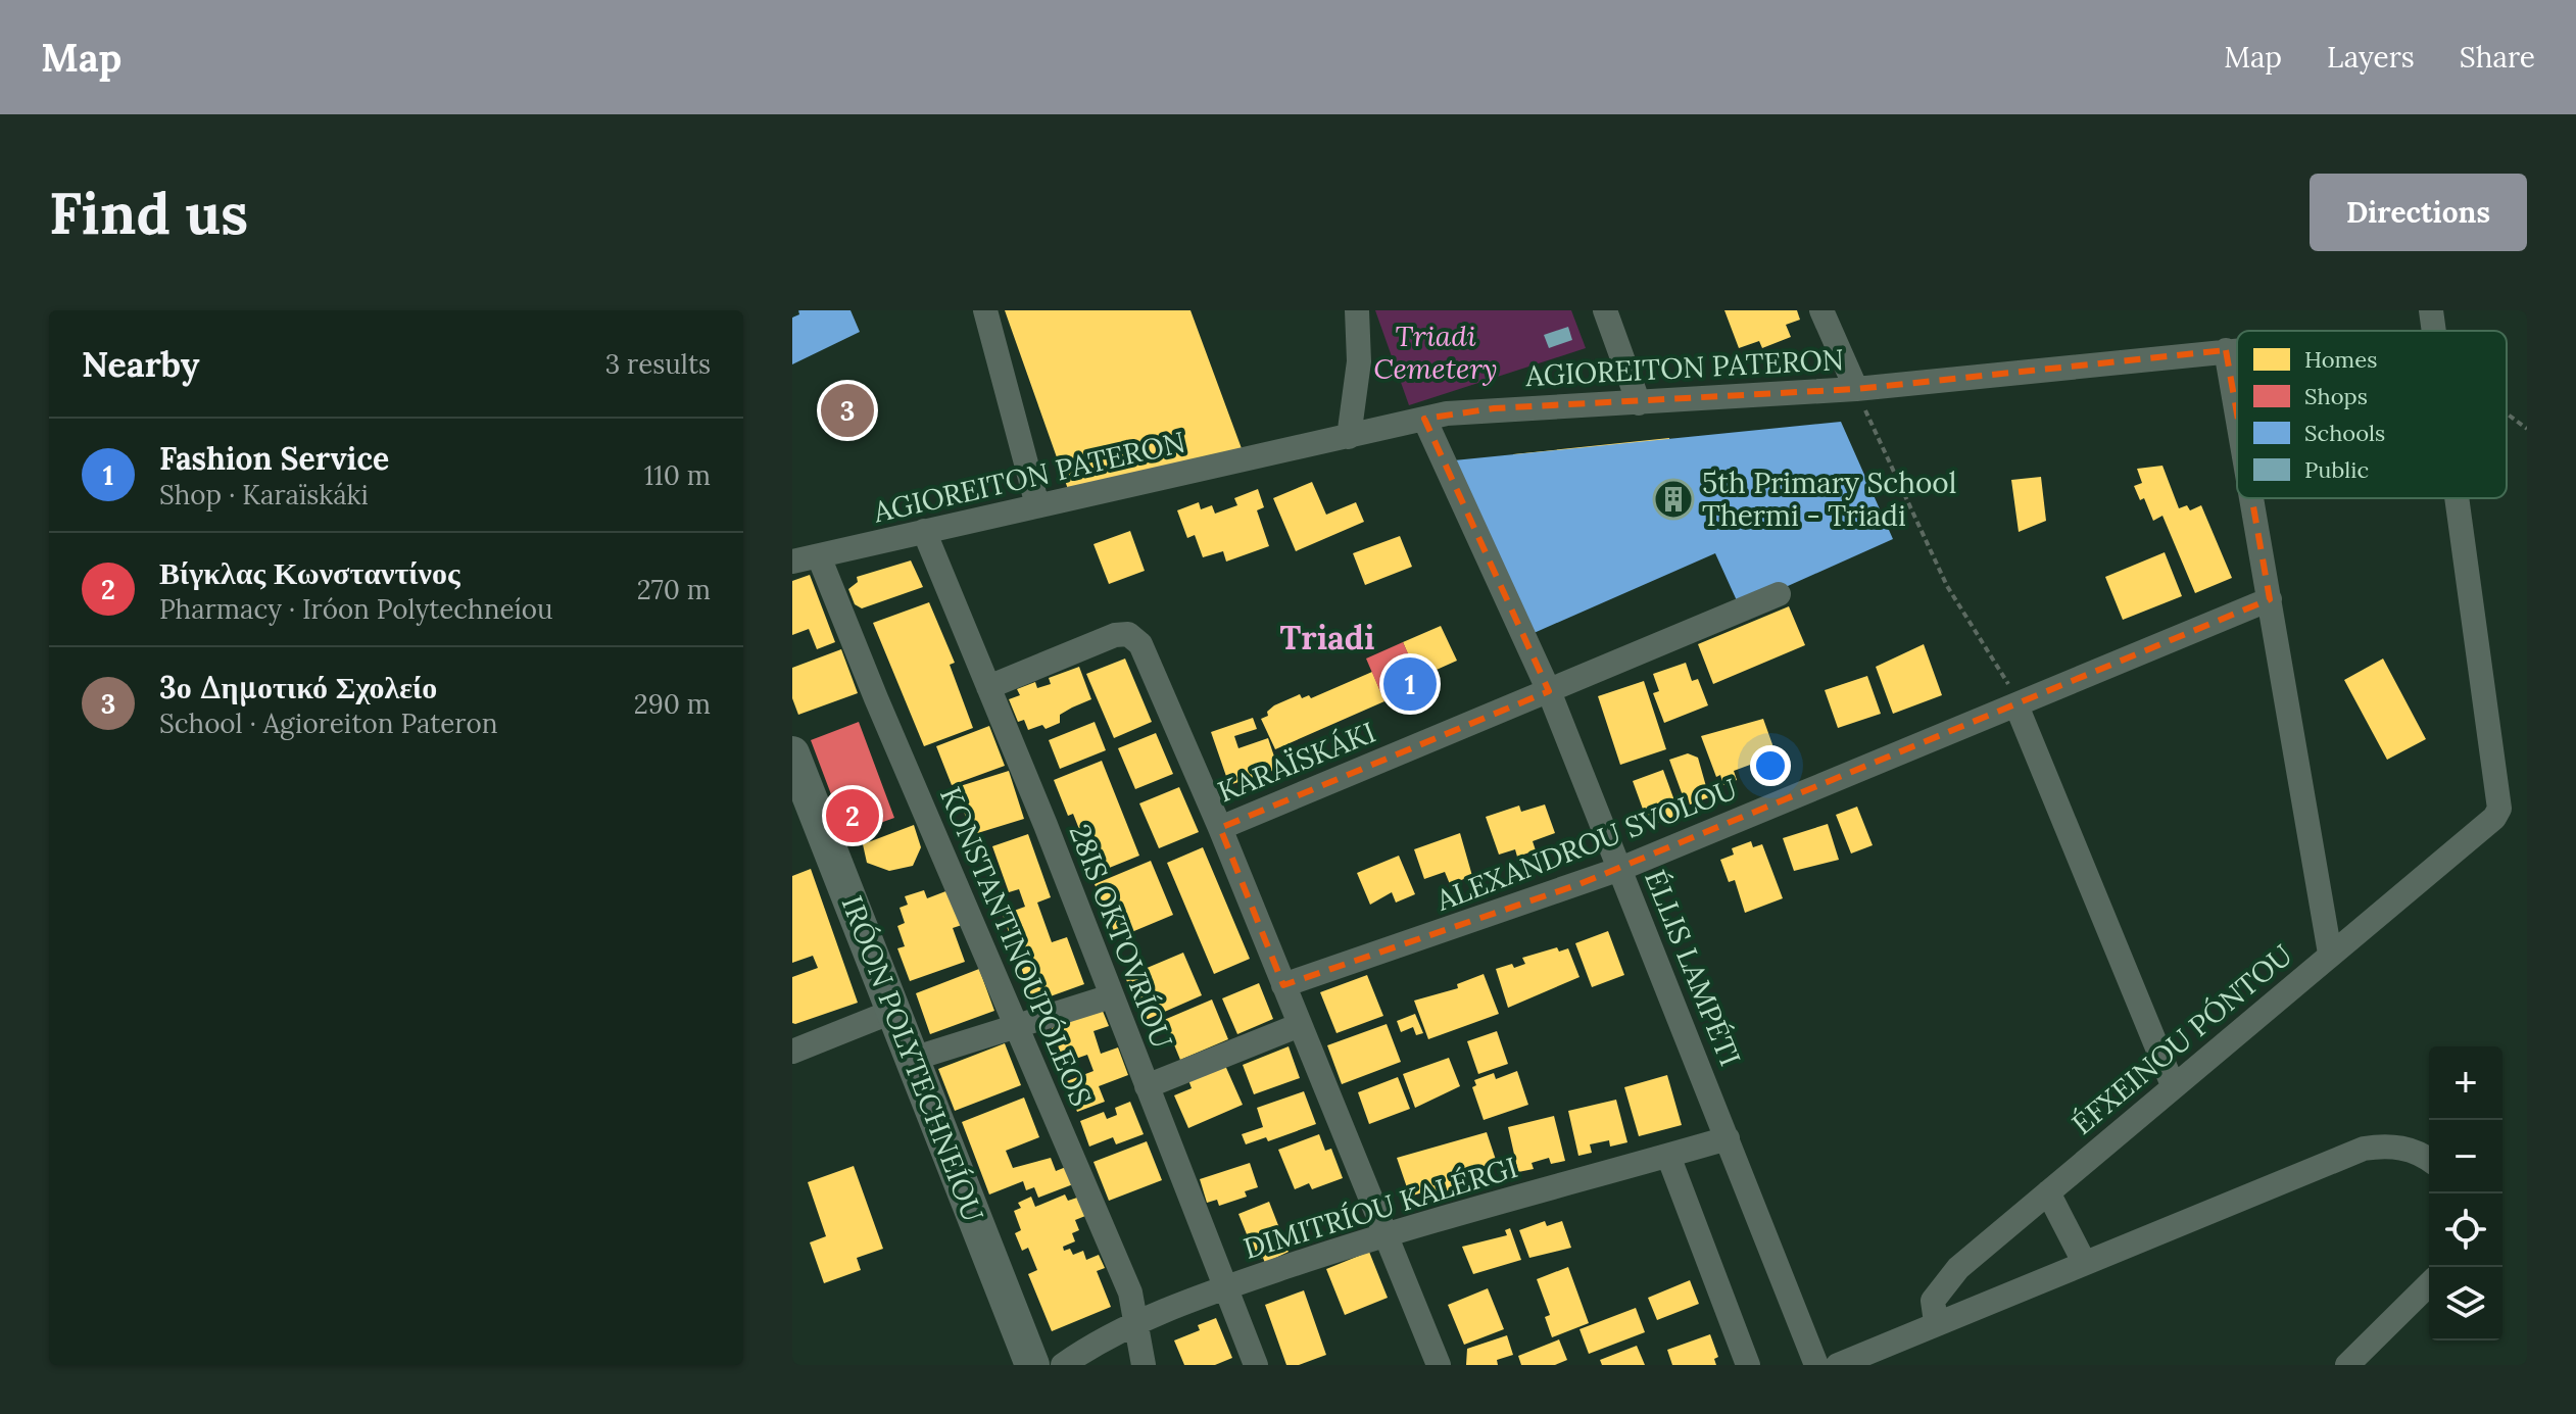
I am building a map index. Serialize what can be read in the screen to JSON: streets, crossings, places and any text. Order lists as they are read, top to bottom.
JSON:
{
  "streets": {
    "street": [
      "AGIOREITON PATERON",
      "KARAÏSKÁKI",
      "ALEXANDROU SVOLOU",
      "28IS OKTOVRÍOU",
      "KONSTANTINOUPÓLEOS",
      "ÉLLIS LAMPÉTI",
      "ÉFXEINOU PÓNTOU",
      "IRÓON POLYTECHNEÍOU",
      "DIMITRÍOU KALÉRGI"
    ]
  },
  "crossings": [
    ["AGIOREITON PATERON", "28IS OKTOVRÍOU"],
    ["AGIOREITON PATERON", "KONSTANTINOUPÓLEOS"],
    ["AGIOREITON PATERON", "ÉLLIS LAMPÉTI"],
    ["KARAÏSKÁKI", "28IS OKTOVRÍOU"],
    ["KARAÏSKÁKI", "ÉLLIS LAMPÉTI"],
    ["ALEXANDROU SVOLOU", "ÉLLIS LAMPÉTI"],
    ["28IS OKTOVRÍOU", "DIMITRÍOU KALÉRGI"],
    ["KONSTANTINOUPÓLEOS", "DIMITRÍOU KALÉRGI"],
    ["ÉLLIS LAMPÉTI", "DIMITRÍOU KALÉRGI"]
  ],
  "districts": ["Triadi"],
  "parks": ["Triadi Cemetery"],
  "places": {
    "building": ["5th Primary School Thermi - Triadi"]
  },
  "legend": [
    "Homes",
    "Shops",
    "Schools",
    "Public"
  ],
  "page": {
    "header": "Map",
    "nav": ["Map", "Layers", "Share"],
    "buttons": "Directions",
    "title": "Find us",
    "heading": ["Nearby", "3 results"],
    "pins": ["3", "1", "2"],
    "list": [
      {
        "mark": "1",
        "name": "Fashion Service",
        "note": "Shop · Karaïskáki",
        "value": "110 m"
      },
      {
        "mark": "2",
        "name": "Βίγκλας Κωνσταντίνος",
        "note": "Pharmacy · Iróon Polytechneíou",
        "value": "270 m"
      },
      {
        "mark": "3",
        "name": "3ο Δημοτικό Σχολείο",
        "note": "School · Agioreiton Pateron",
        "value": "290 m"
      }
    ],
    "map_buttons": ["+", "−"]
  }
}
